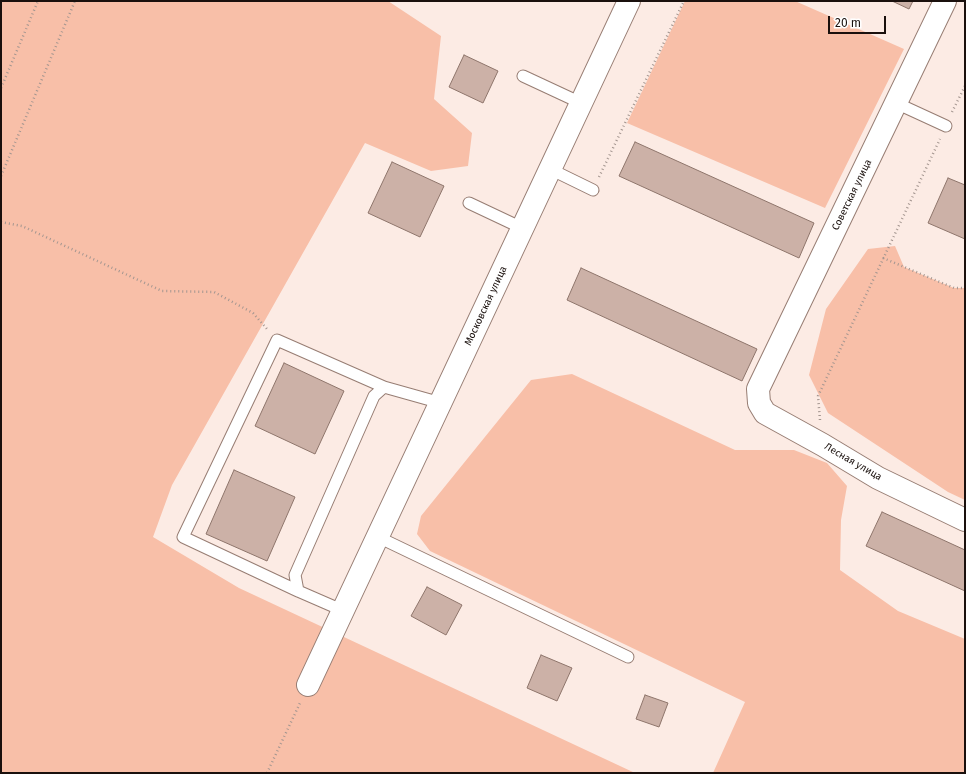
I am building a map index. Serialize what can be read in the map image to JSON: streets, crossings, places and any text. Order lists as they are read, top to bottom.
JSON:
{
  "streets": {
    "street": ["Советская улица", "Московская улица", "Лесная улица"]
  },
  "crossings": [
    ["Советская улица", "Лесная улица"]
  ],
  "scale_bar": "20 m"
}
